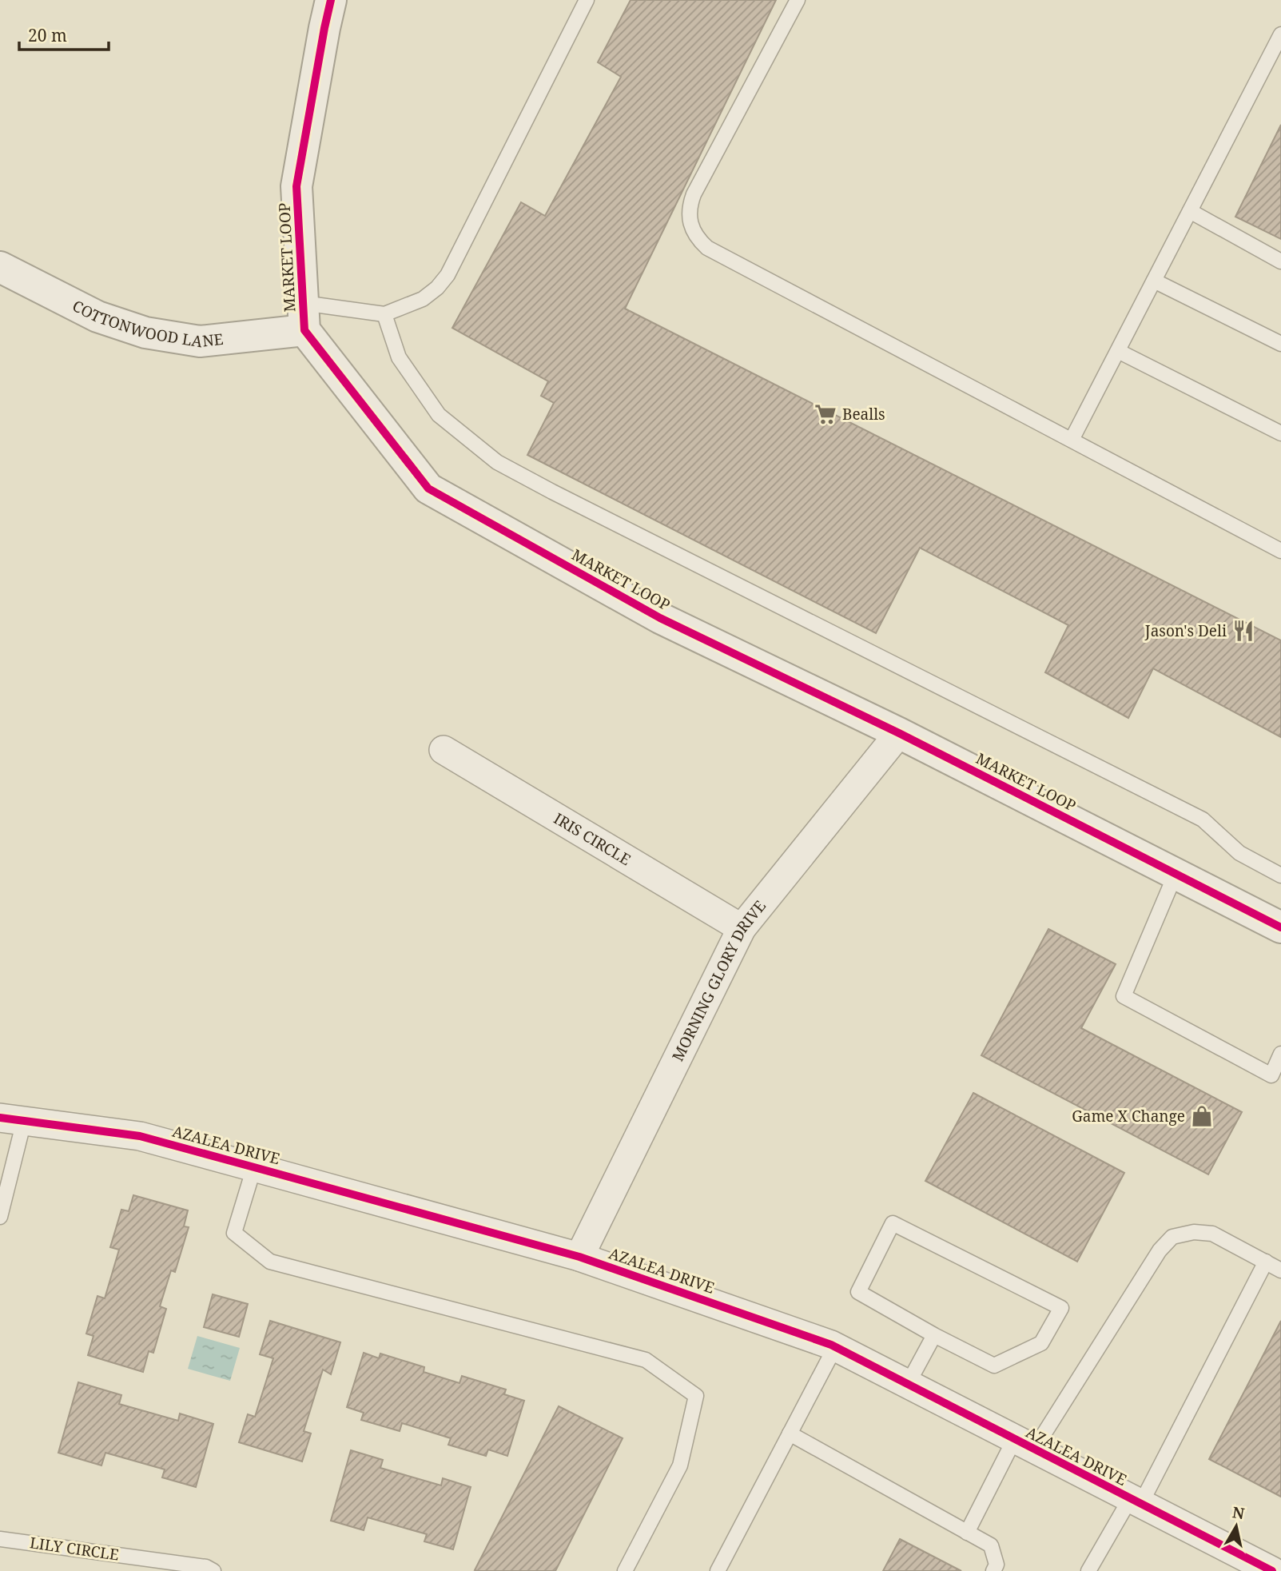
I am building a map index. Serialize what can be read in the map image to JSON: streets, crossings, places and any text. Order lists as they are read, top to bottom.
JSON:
{
  "streets": {
    "street": [
      "MARKET LOOP",
      "COTTONWOOD LANE",
      "IRIS CIRCLE",
      "MORNING GLORY DRIVE",
      "AZALEA DRIVE"
    ],
    "lane": ["LILY CIRCLE"]
  },
  "crossings": [
    ["MARKET LOOP", "COTTONWOOD LANE"],
    ["MARKET LOOP", "MORNING GLORY DRIVE"],
    ["IRIS CIRCLE", "MORNING GLORY DRIVE"],
    ["MORNING GLORY DRIVE", "AZALEA DRIVE"]
  ],
  "places": {
    "supermarket": ["Bealls"],
    "restaurant": ["Jason's Deli"],
    "shop": ["Game X Change"]
  },
  "scale_bar": "20 m",
  "north": "top"
}
